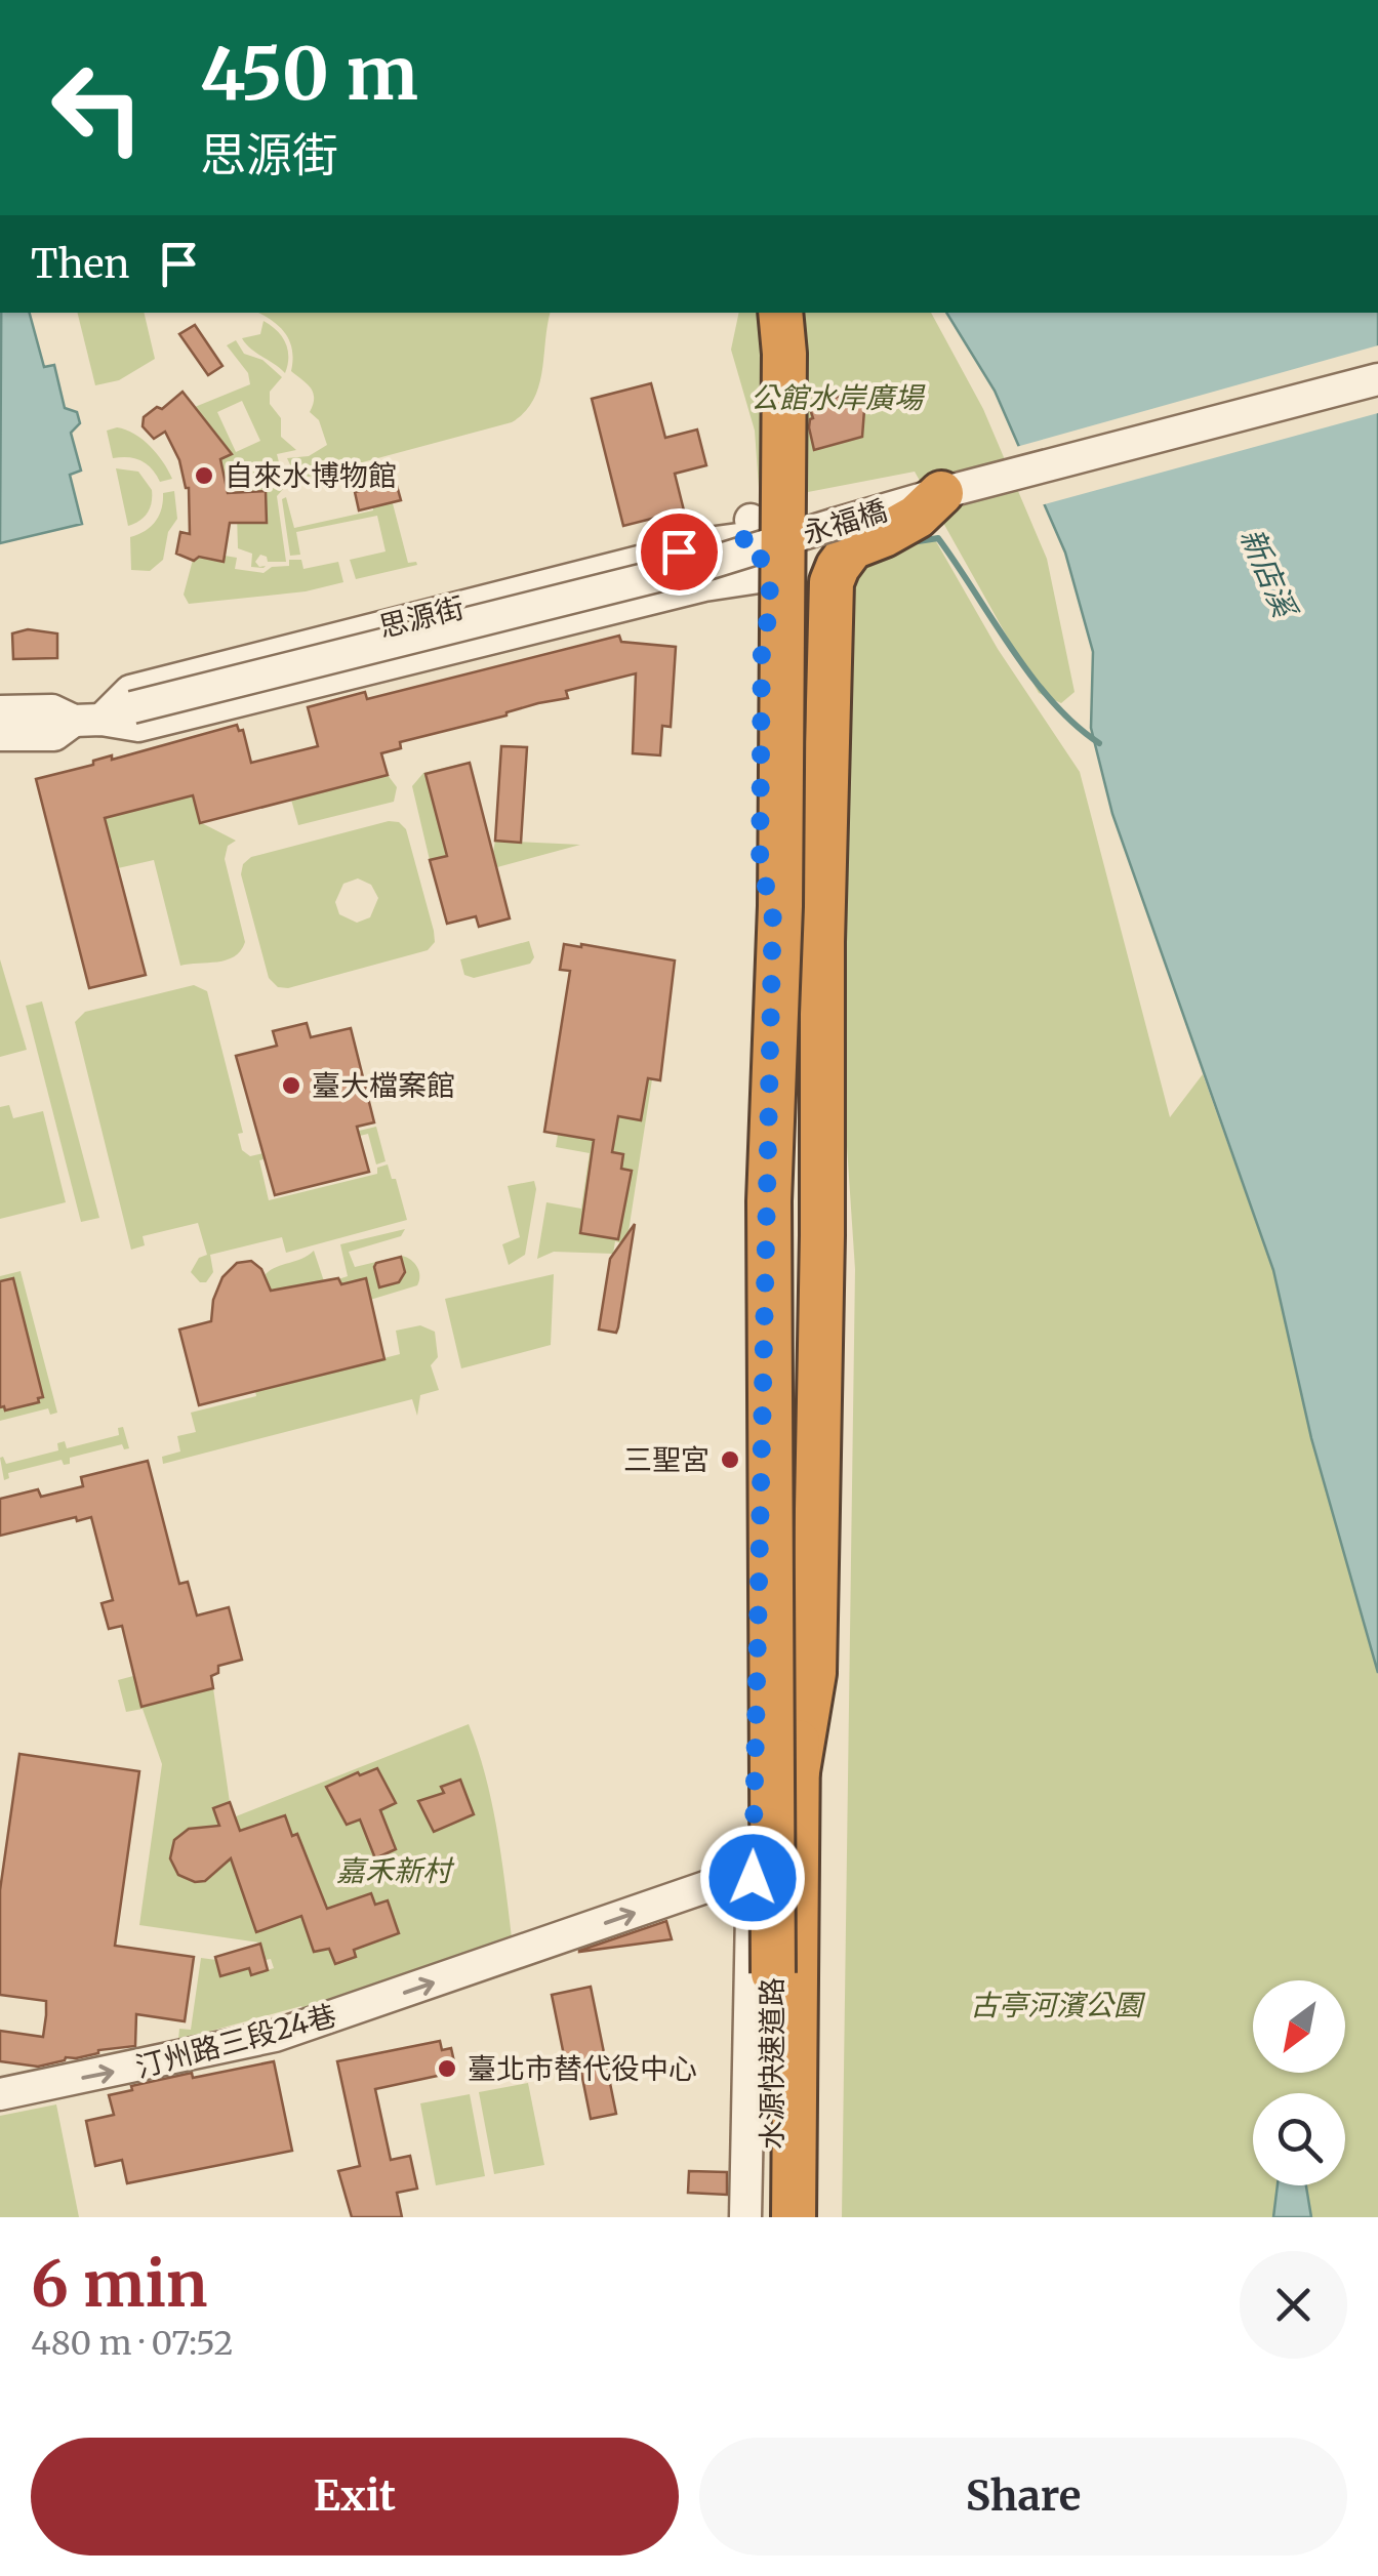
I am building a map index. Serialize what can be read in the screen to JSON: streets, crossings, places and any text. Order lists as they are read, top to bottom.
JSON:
{
  "streets": {
    "highway": ["水源快速道路"],
    "street": ["永福橋", "思源街", "汀州路三段24巷"]
  },
  "crossings": [
    ["永福橋", "思源街"]
  ],
  "one_way": ["汀州路三段24巷"],
  "water": ["新店溪"],
  "parks": ["公館水岸廣場", "嘉禾新村", "古亭河濱公園"],
  "places": [
    "自來水博物館",
    "臺大檔案館",
    "三聖宮",
    "臺北市替代役中心"
  ],
  "north": "bottom left",
  "page": {
    "turn": ["450 m", "思源街"],
    "then": "Then",
    "heading": ["6 min", "480 m · 07:52"],
    "buttons": ["Exit", "Share"]
  }
}
